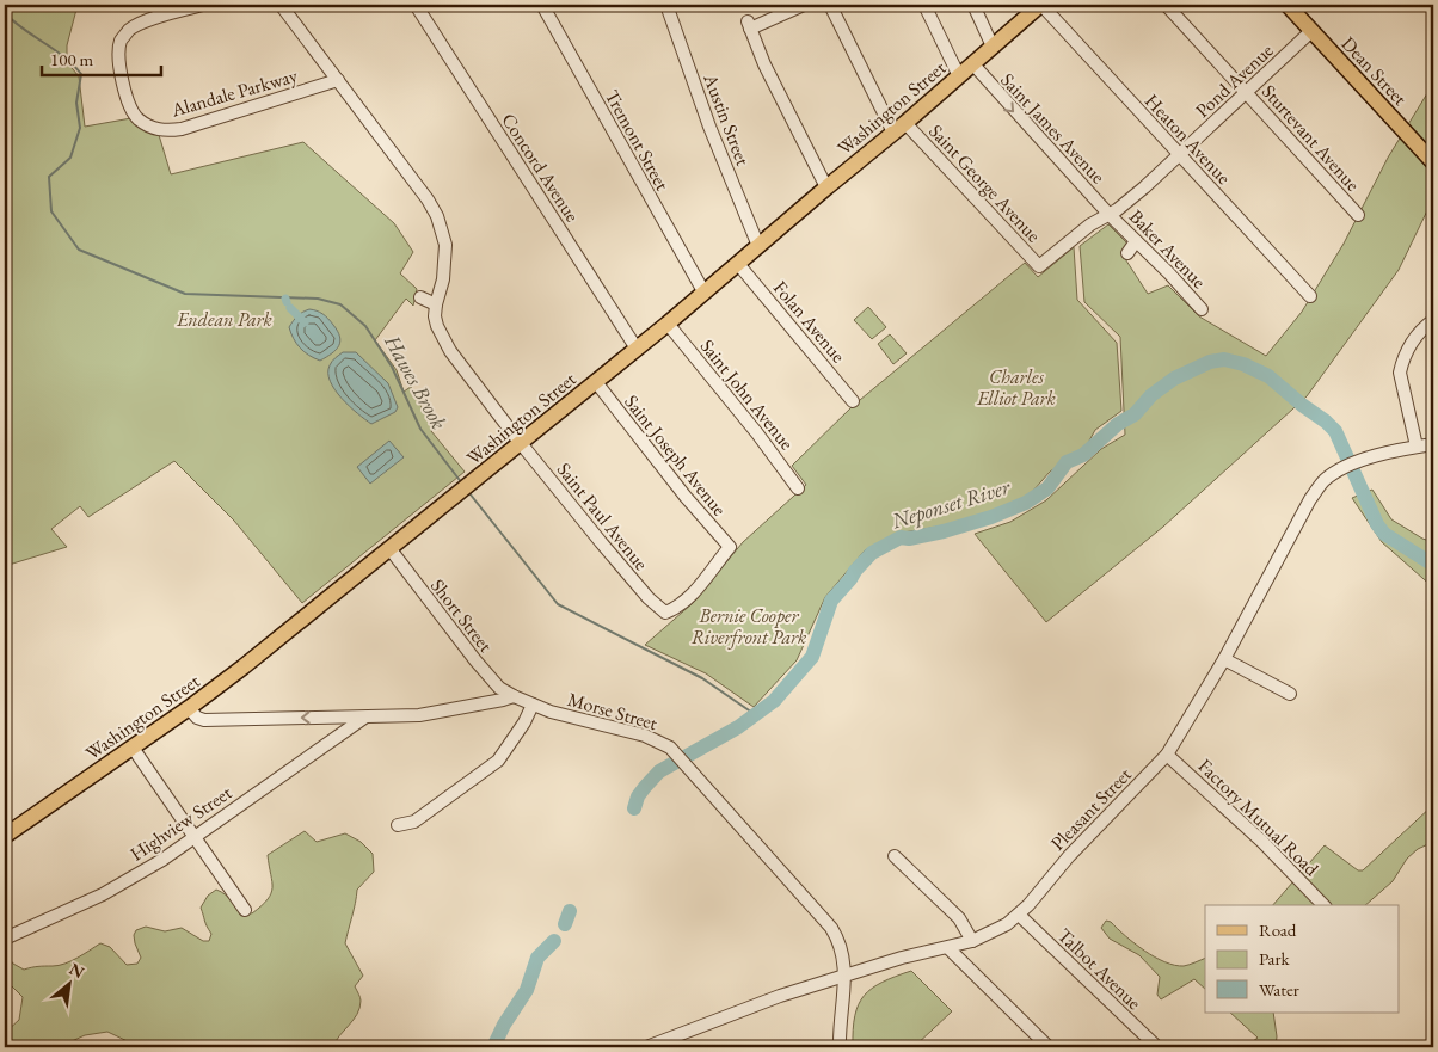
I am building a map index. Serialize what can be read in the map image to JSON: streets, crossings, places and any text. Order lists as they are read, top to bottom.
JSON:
{
  "streets": {
    "main road": ["Dean Street", "Washington Street"],
    "street": [
      "Pond Avenue",
      "Alandale Parkway",
      "Austin Street",
      "Saint James Avenue",
      "Sturtevant Avenue",
      "Heaton Avenue",
      "Tremont Street",
      "Concord Avenue",
      "Saint George Avenue",
      "Baker Avenue",
      "Folan Avenue",
      "Saint John Avenue",
      "Saint Joseph Avenue",
      "Saint Paul Avenue",
      "Short Street",
      "Morse Street",
      "Pleasant Street",
      "Factory Mutual Road",
      "Highview Street",
      "Talbot Avenue"
    ]
  },
  "crossings": [
    ["Dean Street", "Pond Avenue"],
    ["Pond Avenue", "Saint James Avenue"],
    ["Pond Avenue", "Sturtevant Avenue"],
    ["Pond Avenue", "Heaton Avenue"],
    ["Pond Avenue", "Saint George Avenue"],
    ["Pond Avenue", "Baker Avenue"],
    ["Alandale Parkway", "Washington Street"],
    ["Alandale Parkway", "Saint Paul Avenue"],
    ["Washington Street", "Austin Street"],
    ["Washington Street", "Saint James Avenue"],
    ["Washington Street", "Heaton Avenue"],
    ["Washington Street", "Tremont Street"],
    ["Washington Street", "Concord Avenue"],
    ["Washington Street", "Saint George Avenue"],
    ["Washington Street", "Folan Avenue"],
    ["Washington Street", "Saint John Avenue"],
    ["Washington Street", "Saint Joseph Avenue"],
    ["Washington Street", "Saint Paul Avenue"],
    ["Washington Street", "Short Street"],
    ["Saint James Avenue", "Baker Avenue"],
    ["Saint Joseph Avenue", "Saint Paul Avenue"],
    ["Short Street", "Morse Street"],
    ["Morse Street", "Pleasant Street"],
    ["Pleasant Street", "Factory Mutual Road"],
    ["Pleasant Street", "Talbot Avenue"]
  ],
  "one_way": ["Saint James Avenue"],
  "water": ["Hawes Brook", "Neponset River"],
  "parks": ["Endean Park", "Charles Elliot Park", "Bernie Cooper Riverfront Park"],
  "legend": ["Road", "Park", "Water"],
  "scale_bar": "100 m",
  "north": "top right"
}
